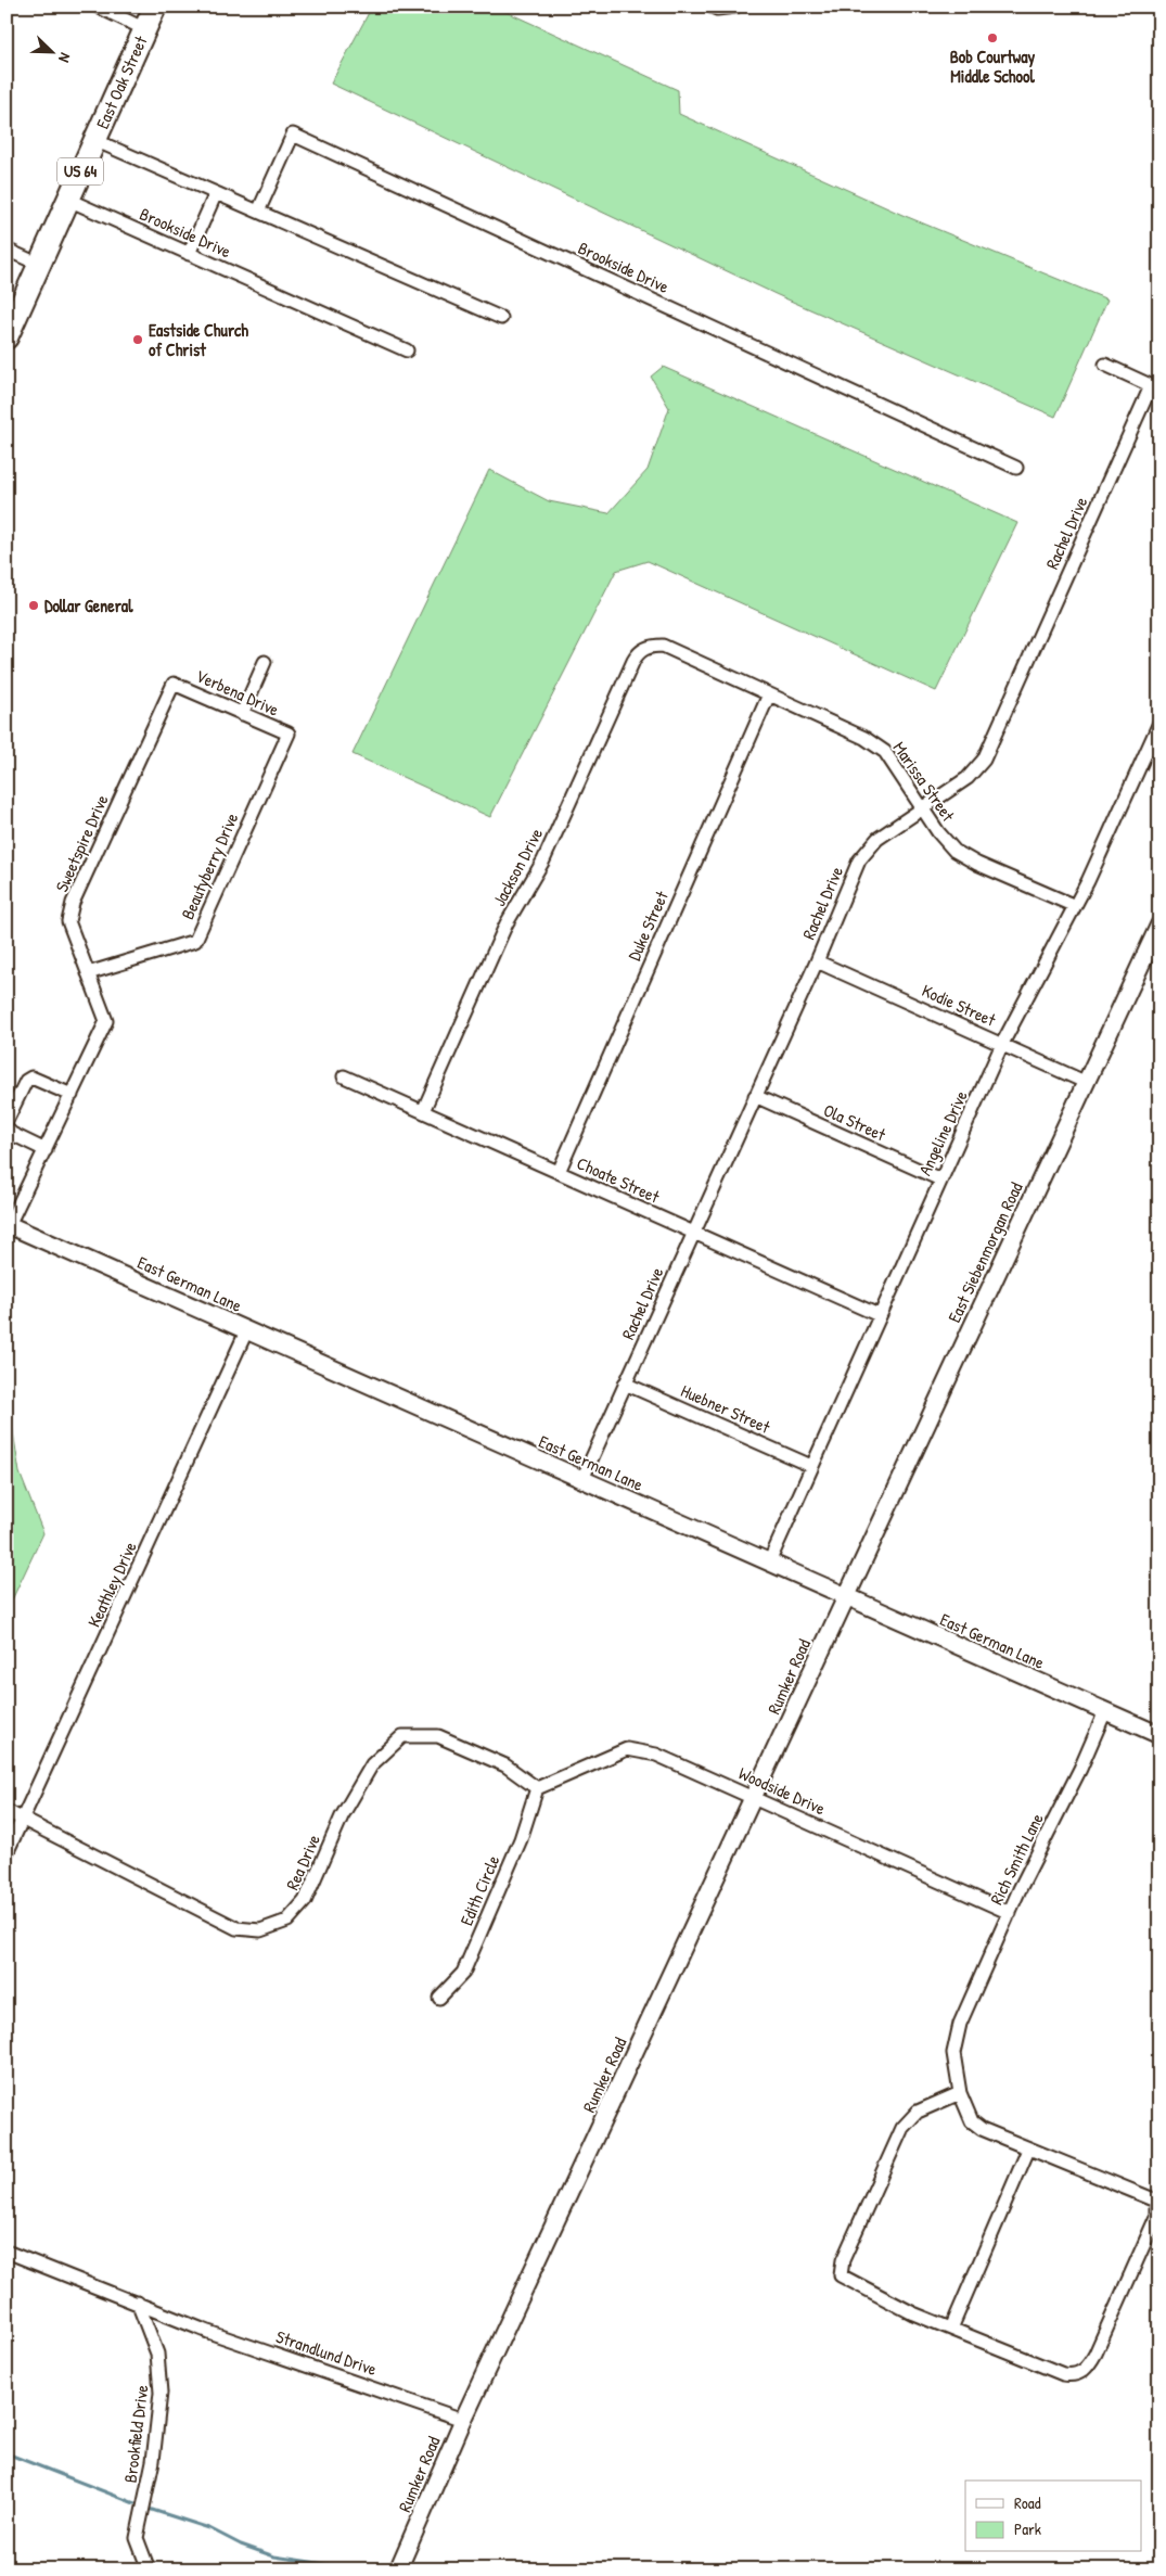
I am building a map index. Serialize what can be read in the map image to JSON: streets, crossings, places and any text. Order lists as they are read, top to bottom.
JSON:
{
  "streets": {
    "highway": ["East Oak Street", "US 64"],
    "street": [
      "Brookside Drive",
      "Rachel Drive",
      "Verbena Drive",
      "Marissa Street",
      "Sweetspire Drive",
      "Beautyberry Drive",
      "Jackson Drive",
      "Duke Street",
      "Kodie Street",
      "Ola Street",
      "Angeline Drive",
      "Choate Street",
      "East Siebenmorgan Road",
      "East German Lane",
      "Huebner Street",
      "Keathley Drive",
      "Rumker Road",
      "Woodside Drive",
      "Rich Smith Lane",
      "Rea Drive",
      "Edith Circle",
      "Strandlund Drive",
      "Brookfield Drive"
    ]
  },
  "crossings": [
    ["East Oak Street", "Brookside Drive"],
    ["Rachel Drive", "Marissa Street"],
    ["Rachel Drive", "Kodie Street"],
    ["Rachel Drive", "Ola Street"],
    ["Rachel Drive", "Choate Street"],
    ["Rachel Drive", "East German Lane"],
    ["Rachel Drive", "Huebner Street"],
    ["Verbena Drive", "Sweetspire Drive"],
    ["Verbena Drive", "Beautyberry Drive"],
    ["Marissa Street", "Jackson Drive"],
    ["Marissa Street", "Duke Street"],
    ["Marissa Street", "Angeline Drive"],
    ["Sweetspire Drive", "Beautyberry Drive"],
    ["Jackson Drive", "Choate Street"],
    ["Duke Street", "Choate Street"],
    ["Kodie Street", "Angeline Drive"],
    ["Kodie Street", "East Siebenmorgan Road"],
    ["Ola Street", "Angeline Drive"],
    ["Angeline Drive", "Choate Street"],
    ["Angeline Drive", "East German Lane"],
    ["Angeline Drive", "Huebner Street"],
    ["East Siebenmorgan Road", "East German Lane"],
    ["East Siebenmorgan Road", "Rumker Road"],
    ["East German Lane", "Keathley Drive"],
    ["East German Lane", "Rumker Road"],
    ["East German Lane", "Rich Smith Lane"],
    ["Keathley Drive", "Rea Drive"],
    ["Rumker Road", "Woodside Drive"],
    ["Rumker Road", "Strandlund Drive"],
    ["Woodside Drive", "Rich Smith Lane"],
    ["Woodside Drive", "Rea Drive"],
    ["Woodside Drive", "Edith Circle"],
    ["Rea Drive", "Edith Circle"],
    ["Strandlund Drive", "Brookfield Drive"]
  ],
  "places": ["Bob Courtway Middle School", "Eastside Church of Christ", "Dollar General"],
  "legend": ["Road", "Park"],
  "north": "bottom right"
}
